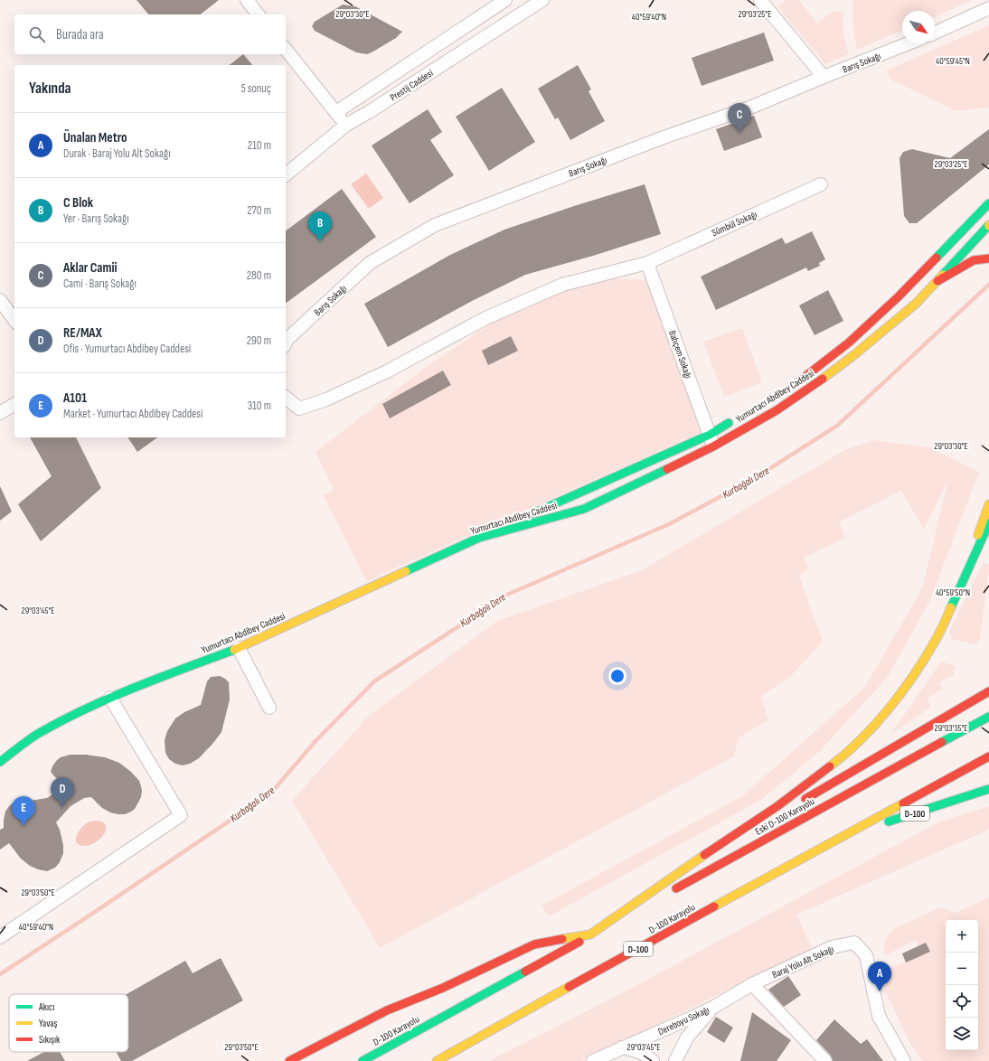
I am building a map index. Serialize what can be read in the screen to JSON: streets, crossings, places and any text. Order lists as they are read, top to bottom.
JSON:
{
  "streets": {
    "main road": [
      "Yumurtacı Abdibey Caddesi",
      "D-100",
      "Eski D-100 Karayolu",
      "D-100 Karayolu"
    ],
    "street": [
      "Barış Sokağı",
      "Prestij Caddesi",
      "Sümbül Sokağı",
      "Bahçem Sokağı",
      "Baraj Yolu Alt Sokağı",
      "Dereboyu Sokağı"
    ]
  },
  "crossings": [
    ["Sümbül Sokağı", "Bahçem Sokağı"],
    ["Bahçem Sokağı", "Yumurtacı Abdibey Caddesi"],
    ["D-100", "D-100 Karayolu"],
    ["Baraj Yolu Alt Sokağı", "Dereboyu Sokağı"]
  ],
  "water": ["Kurbağalı Dere"],
  "legend": ["Akıcı", "Yavaş", "Sıkışık"],
  "north": "bottom right",
  "page": {
    "search": "Burada ara",
    "heading": ["Yakında", "5 sonuç"],
    "pins": [
      "C",
      "B",
      "D",
      "E",
      "A"
    ],
    "list": [
      {
        "mark": "A",
        "name": "Ünalan Metro",
        "note": "Durak · Baraj Yolu Alt Sokağı",
        "value": "210 m"
      },
      {
        "mark": "B",
        "name": "C Blok",
        "note": "Yer · Barış Sokağı",
        "value": "270 m"
      },
      {
        "mark": "C",
        "name": "Aklar Camii",
        "note": "Cami · Barış Sokağı",
        "value": "280 m"
      },
      {
        "mark": "D",
        "name": "RE/MAX",
        "note": "Ofis · Yumurtacı Abdibey Caddesi",
        "value": "290 m"
      },
      {
        "mark": "E",
        "name": "A101",
        "note": "Market · Yumurtacı Abdibey Caddesi",
        "value": "310 m"
      }
    ],
    "map_buttons": ["+", "−"]
  },
  "coordinates": [
    "29°03'25\"E",
    "29°03'30\"E",
    "40°59'40\"N",
    "40°59'45\"N",
    "40°59'50\"N",
    "29°03'45\"E",
    "29°03'35\"E",
    "29°03'50\"E"
  ]
}
